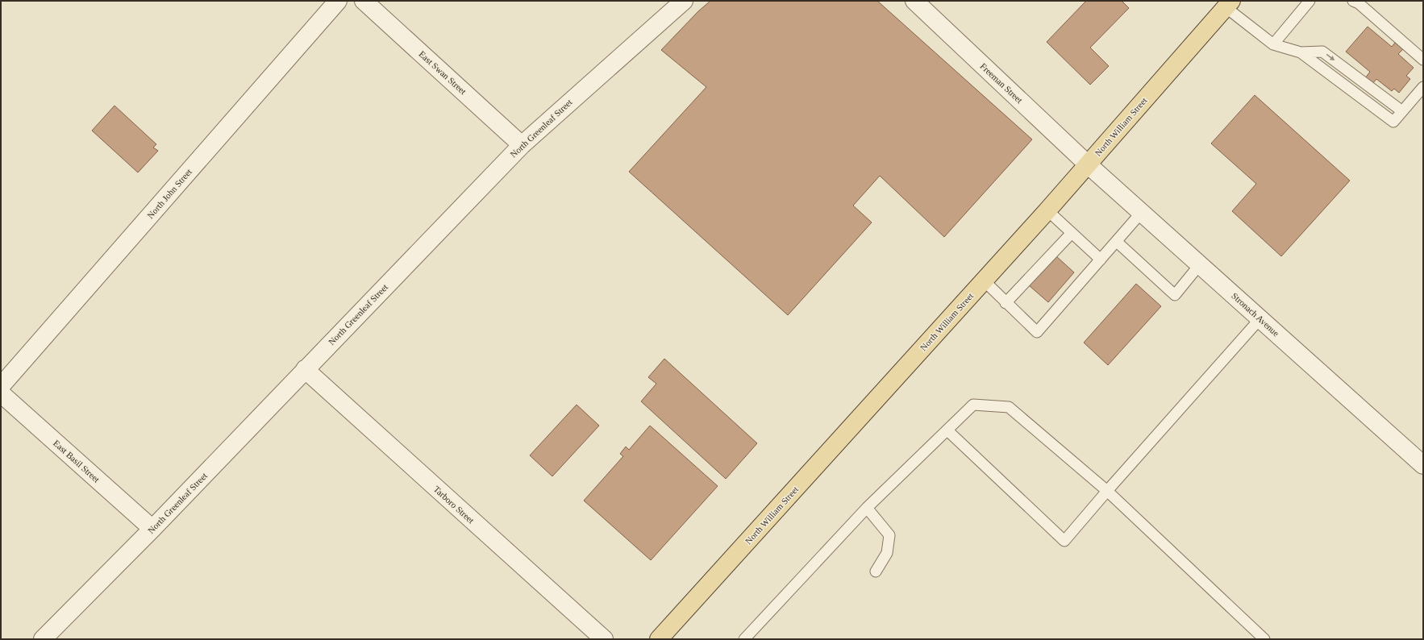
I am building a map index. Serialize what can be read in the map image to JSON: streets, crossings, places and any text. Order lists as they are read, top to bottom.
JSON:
{
  "streets": {
    "main road": ["North William Street"],
    "street": [
      "East Swan Street",
      "Freeman Street",
      "North Greenleaf Street",
      "North John Street",
      "Stronach Avenue",
      "East Basil Street",
      "Tarboro Street"
    ]
  },
  "crossings": [
    ["East Swan Street", "North Greenleaf Street"],
    ["Freeman Street", "North William Street"],
    ["Freeman Street", "Stronach Avenue"],
    ["North William Street", "Stronach Avenue"],
    ["North Greenleaf Street", "East Basil Street"],
    ["North Greenleaf Street", "Tarboro Street"]
  ]
}
